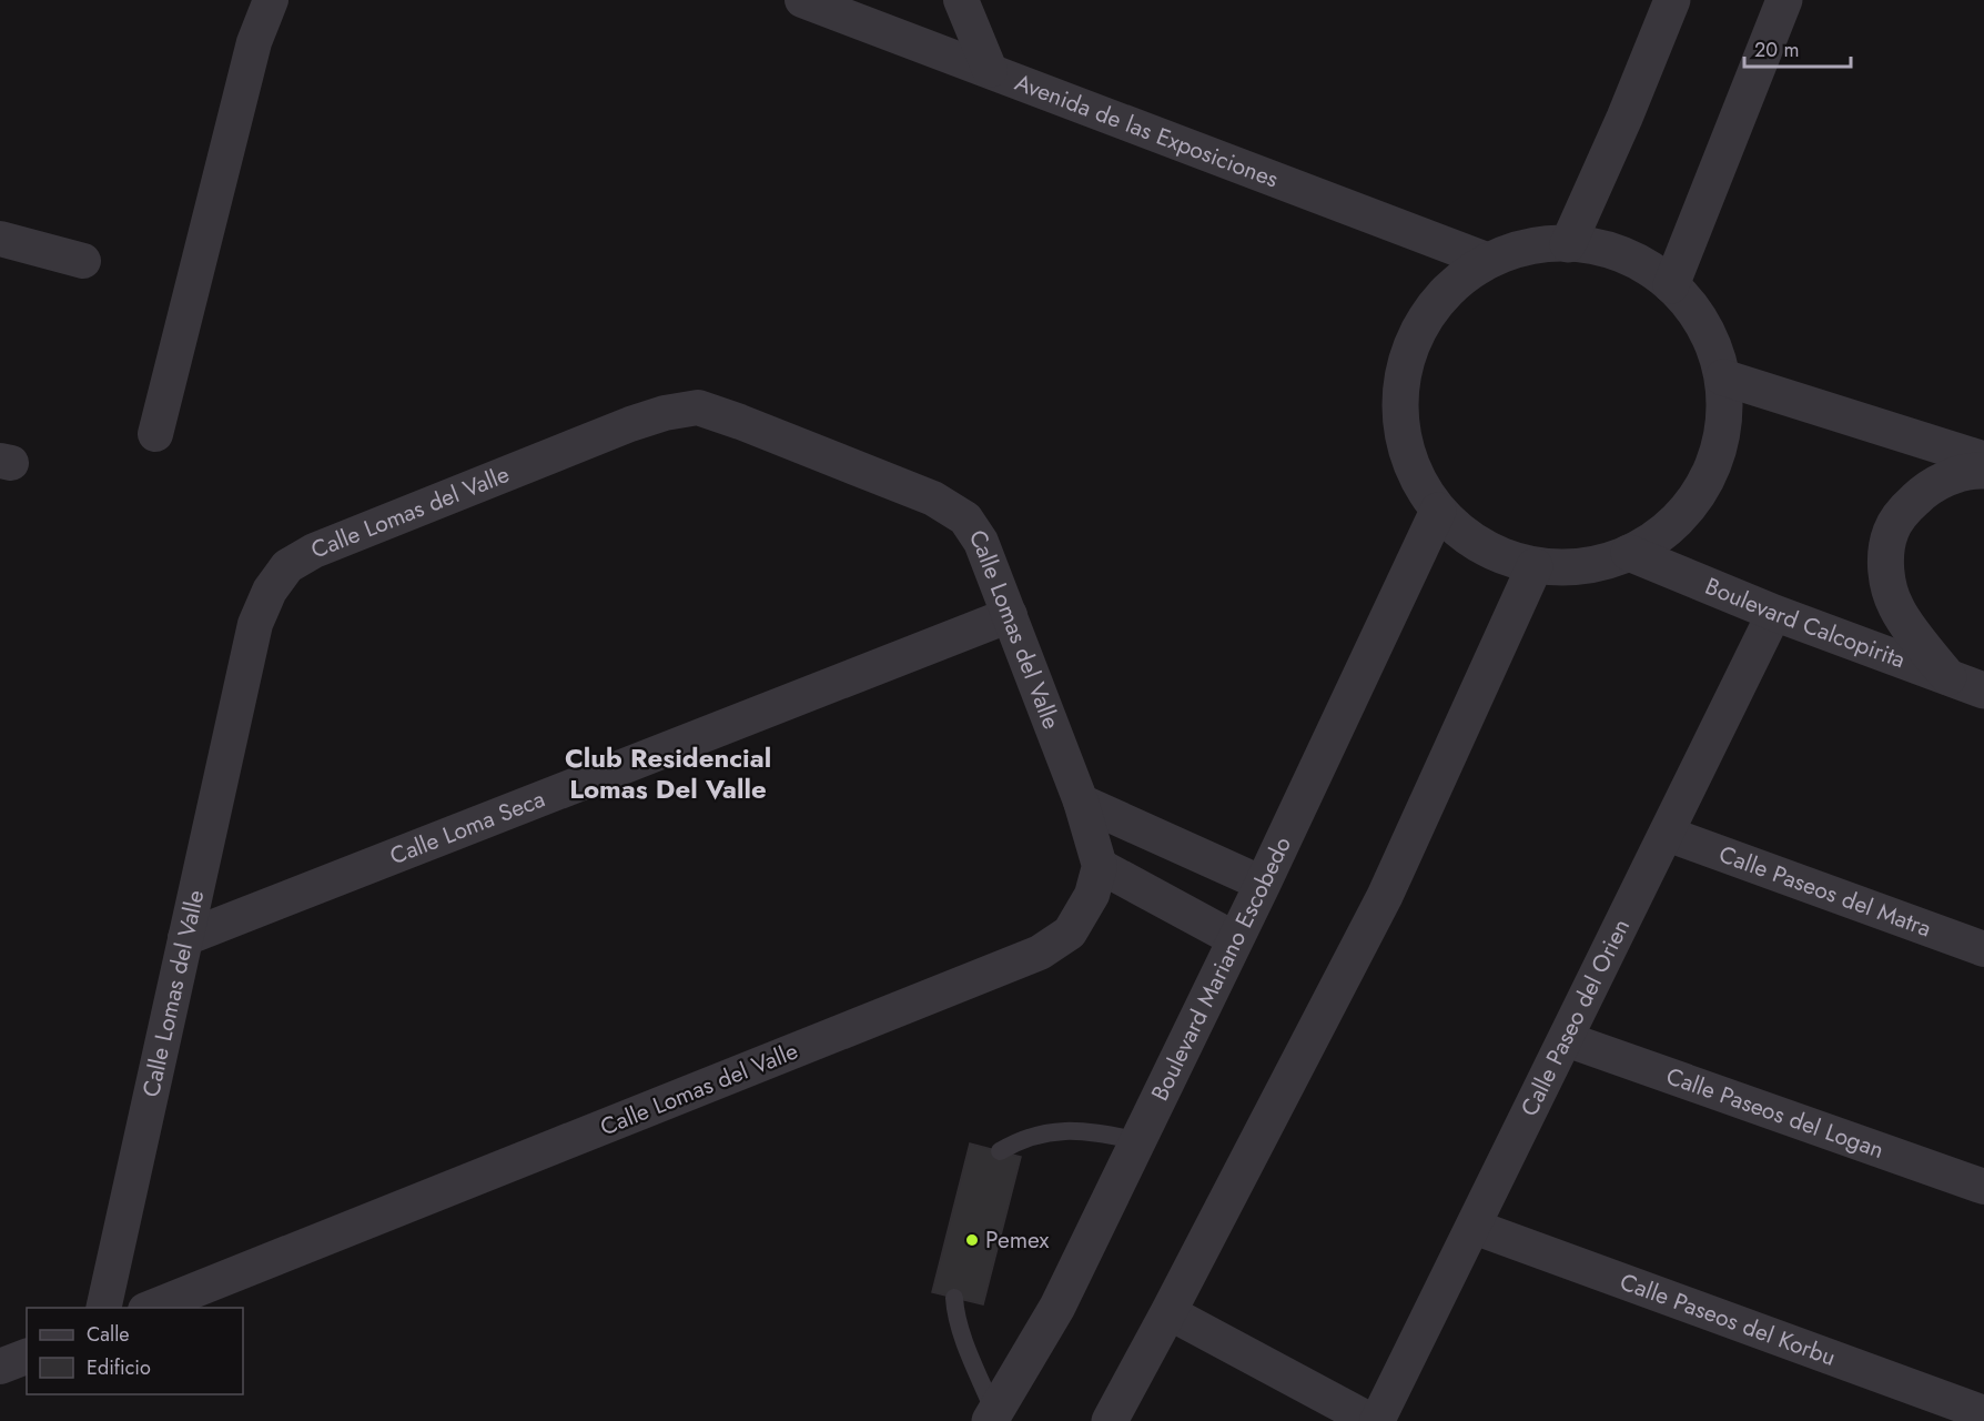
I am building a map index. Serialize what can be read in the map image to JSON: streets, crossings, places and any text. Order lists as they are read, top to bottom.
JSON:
{
  "streets": {
    "street": [
      "Avenida de las Exposiciones",
      "Calle Lomas del Valle",
      "Boulevard Calcopirita",
      "Calle Loma Seca",
      "Calle Paseos del Matra",
      "Boulevard Mariano Escobedo",
      "Calle Paseo del Orien",
      "Calle Paseos del Logan",
      "Calle Paseos del Korbu"
    ]
  },
  "crossings": [
    ["Calle Lomas del Valle", "Calle Loma Seca"],
    ["Boulevard Calcopirita", "Calle Paseo del Orien"],
    ["Calle Paseos del Matra", "Calle Paseo del Orien"],
    ["Calle Paseo del Orien", "Calle Paseos del Logan"],
    ["Calle Paseo del Orien", "Calle Paseos del Korbu"]
  ],
  "districts": ["Club Residencial Lomas Del Valle"],
  "places": ["Pemex"],
  "legend": ["Calle", "Edificio"],
  "scale_bar": "20 m"
}
